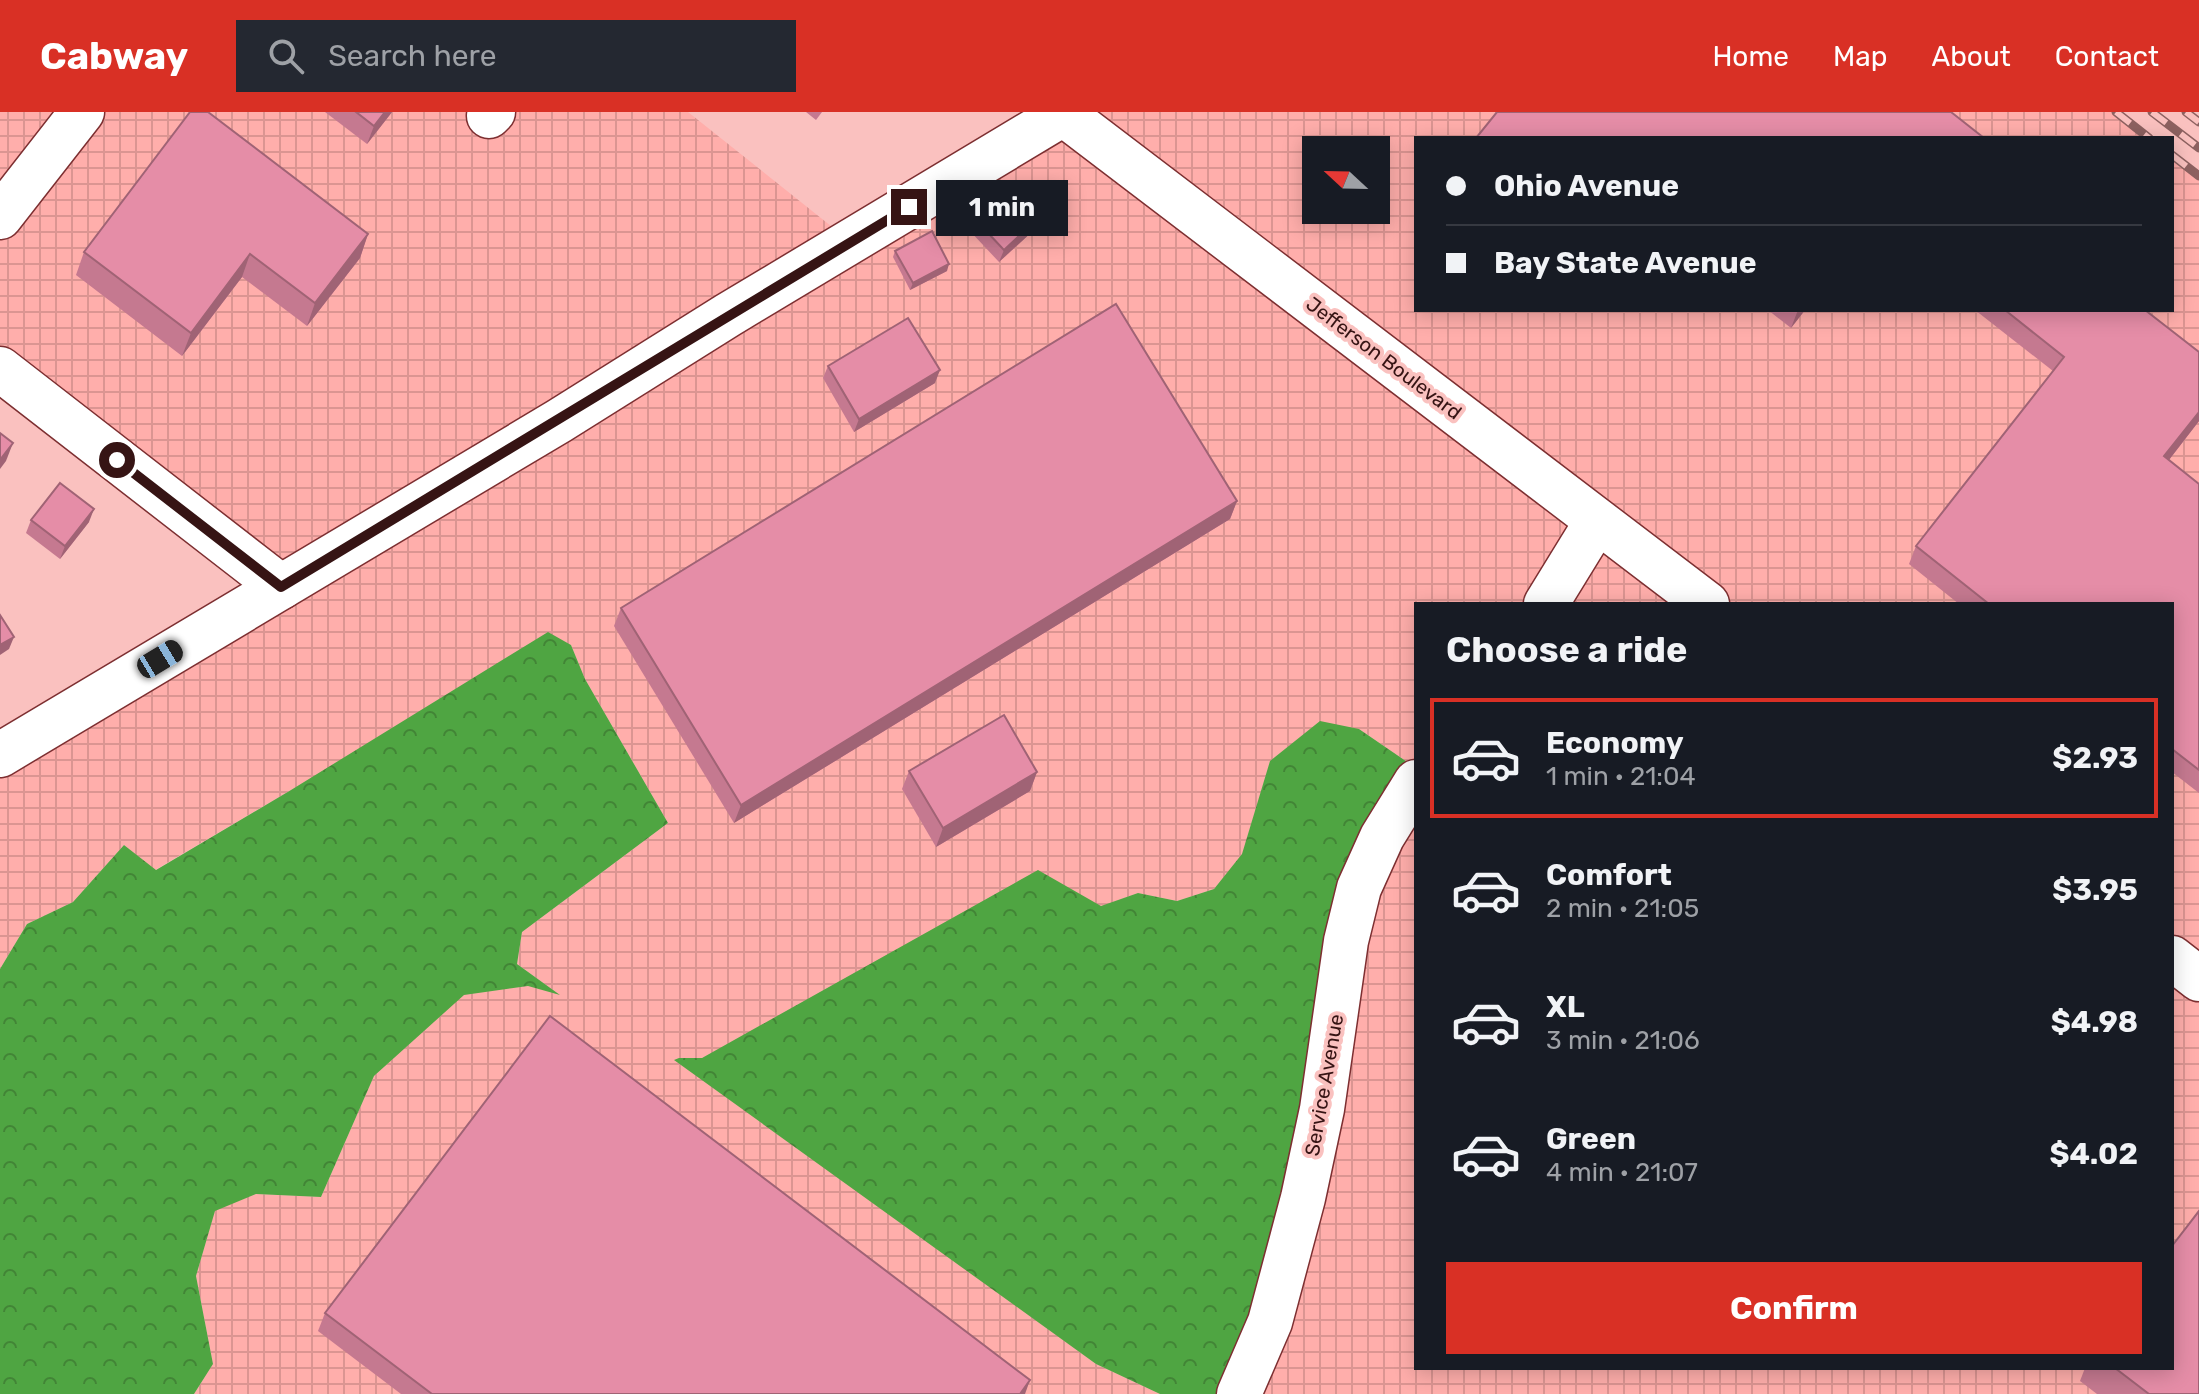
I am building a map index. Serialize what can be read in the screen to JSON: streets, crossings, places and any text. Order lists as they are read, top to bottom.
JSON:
{
  "streets": {
    "street": ["Jefferson Boulevard", "Service Avenue"]
  },
  "north": "left",
  "page": {
    "header": "Cabway",
    "search": "Search here",
    "nav": [
      "Home",
      "Map",
      "About",
      "Contact"
    ],
    "banner": ["Ohio Avenue", "Bay State Avenue"],
    "bubble": "1 min",
    "heading": "Choose a ride",
    "list": [
      {
        "name": "Economy",
        "note": "1 min · 21:04",
        "value": "$2.93"
      },
      {
        "name": "Comfort",
        "note": "2 min · 21:05",
        "value": "$3.95"
      },
      {
        "name": "XL",
        "note": "3 min · 21:06",
        "value": "$4.98"
      },
      {
        "name": "Green",
        "note": "4 min · 21:07",
        "value": "$4.02"
      }
    ],
    "buttons": "Confirm"
  }
}
